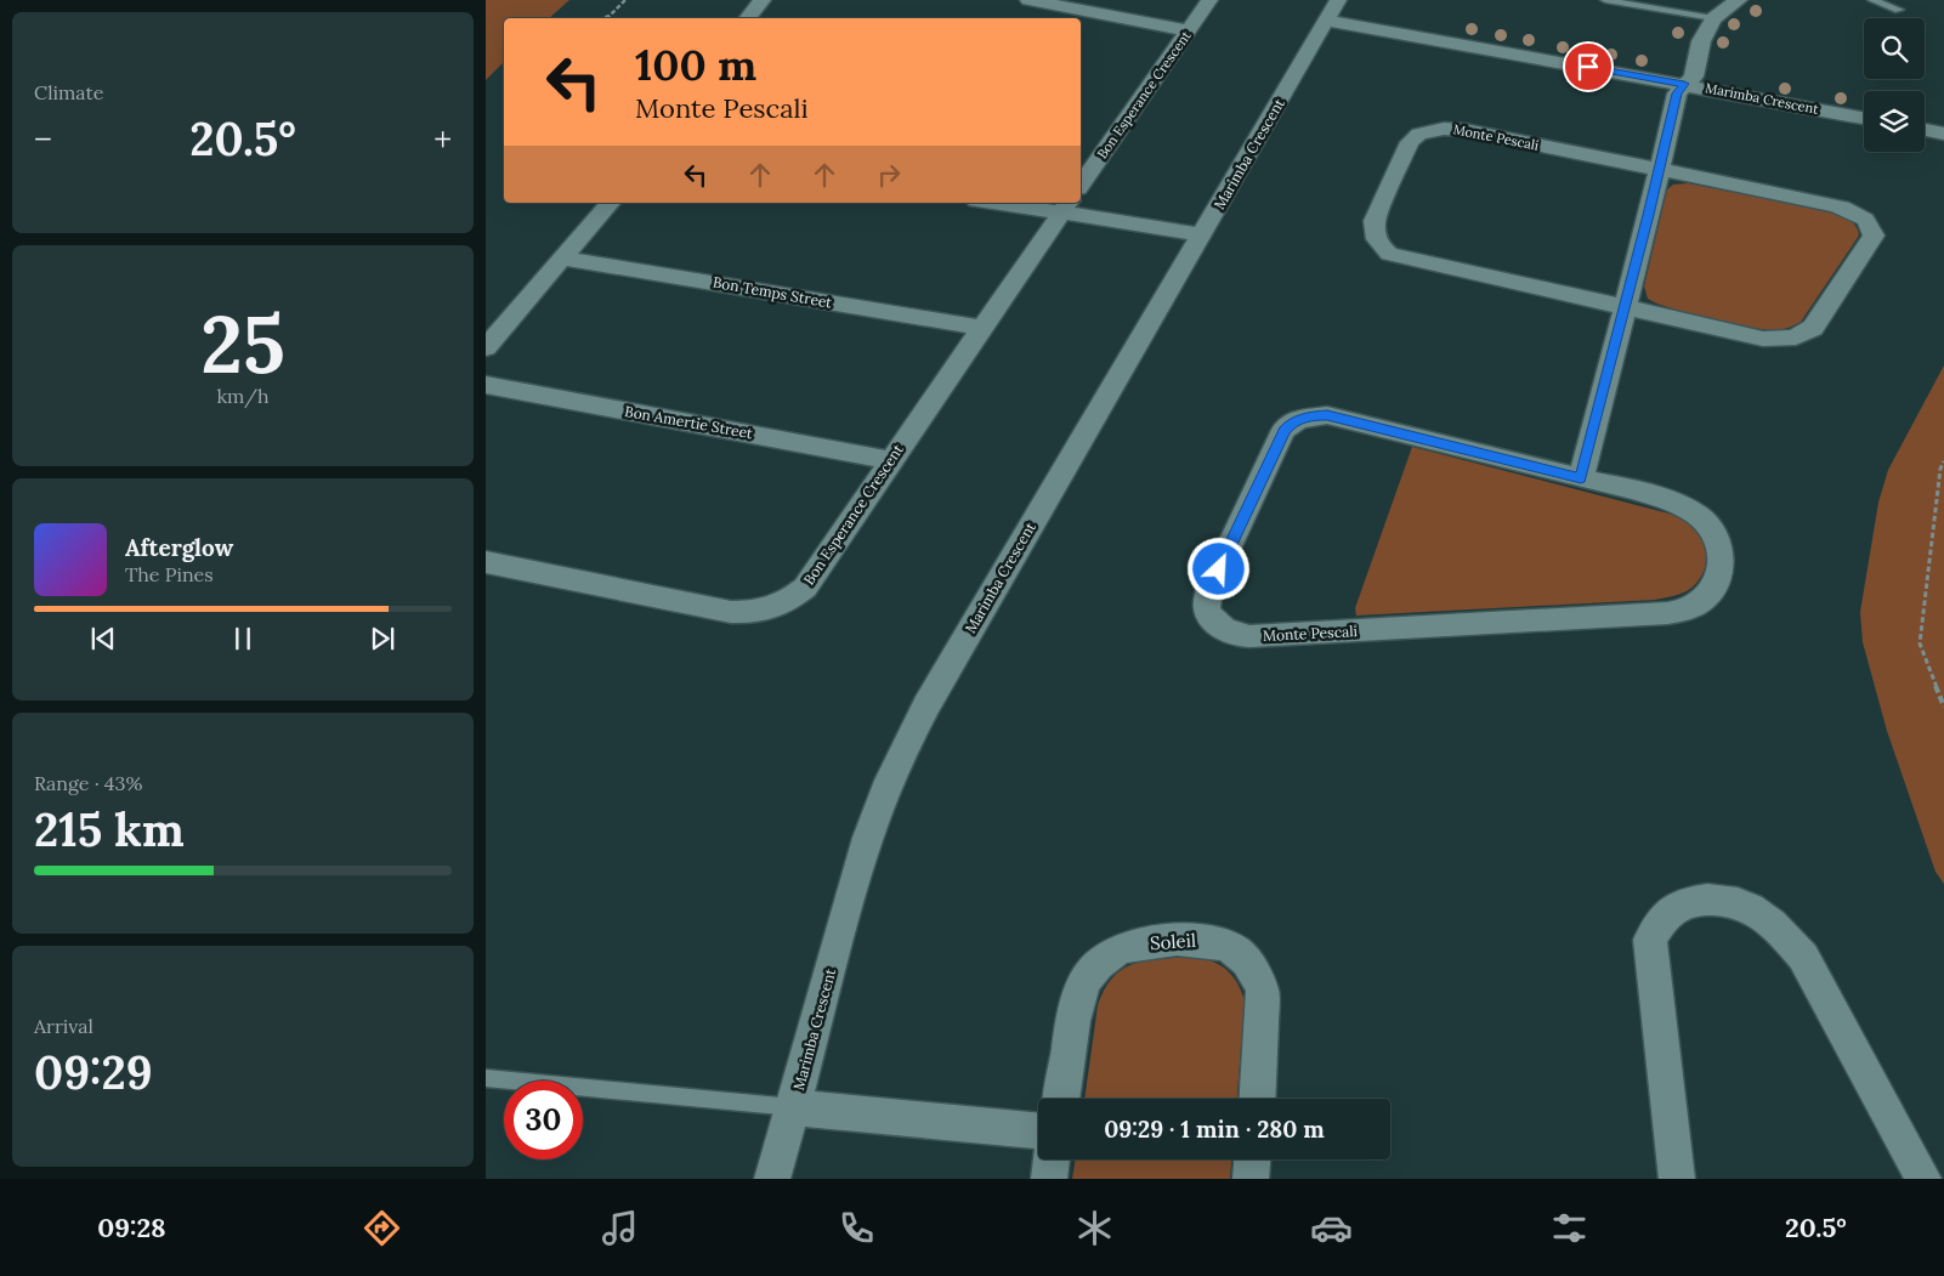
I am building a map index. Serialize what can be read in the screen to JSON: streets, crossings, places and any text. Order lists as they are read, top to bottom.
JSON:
{
  "streets": {
    "street": [
      "Bon Esperance Crescent",
      "Marimba Crescent",
      "Monte Pescali",
      "Bon Temps Street",
      "Bon Amertie Street",
      "Soleil"
    ]
  },
  "crossings": [
    ["Bon Esperance Crescent", "Bon Temps Street"],
    ["Bon Esperance Crescent", "Bon Amertie Street"]
  ],
  "page": {
    "tile": [
      "Climate",
      ["25", "km/h"],
      ["Range · 43%", "215 km"],
      ["Arrival", "09:29"]
    ],
    "turn": ["100 m", "Monte Pescali"],
    "heat": ["−", "20.5°", "+"],
    "song": ["Afterglow", "The Pines"],
    "limit": "30",
    "trip": "09:29 · 1 min · 280 m",
    "tabs": ["09:28", "20.5°"]
  }
}
